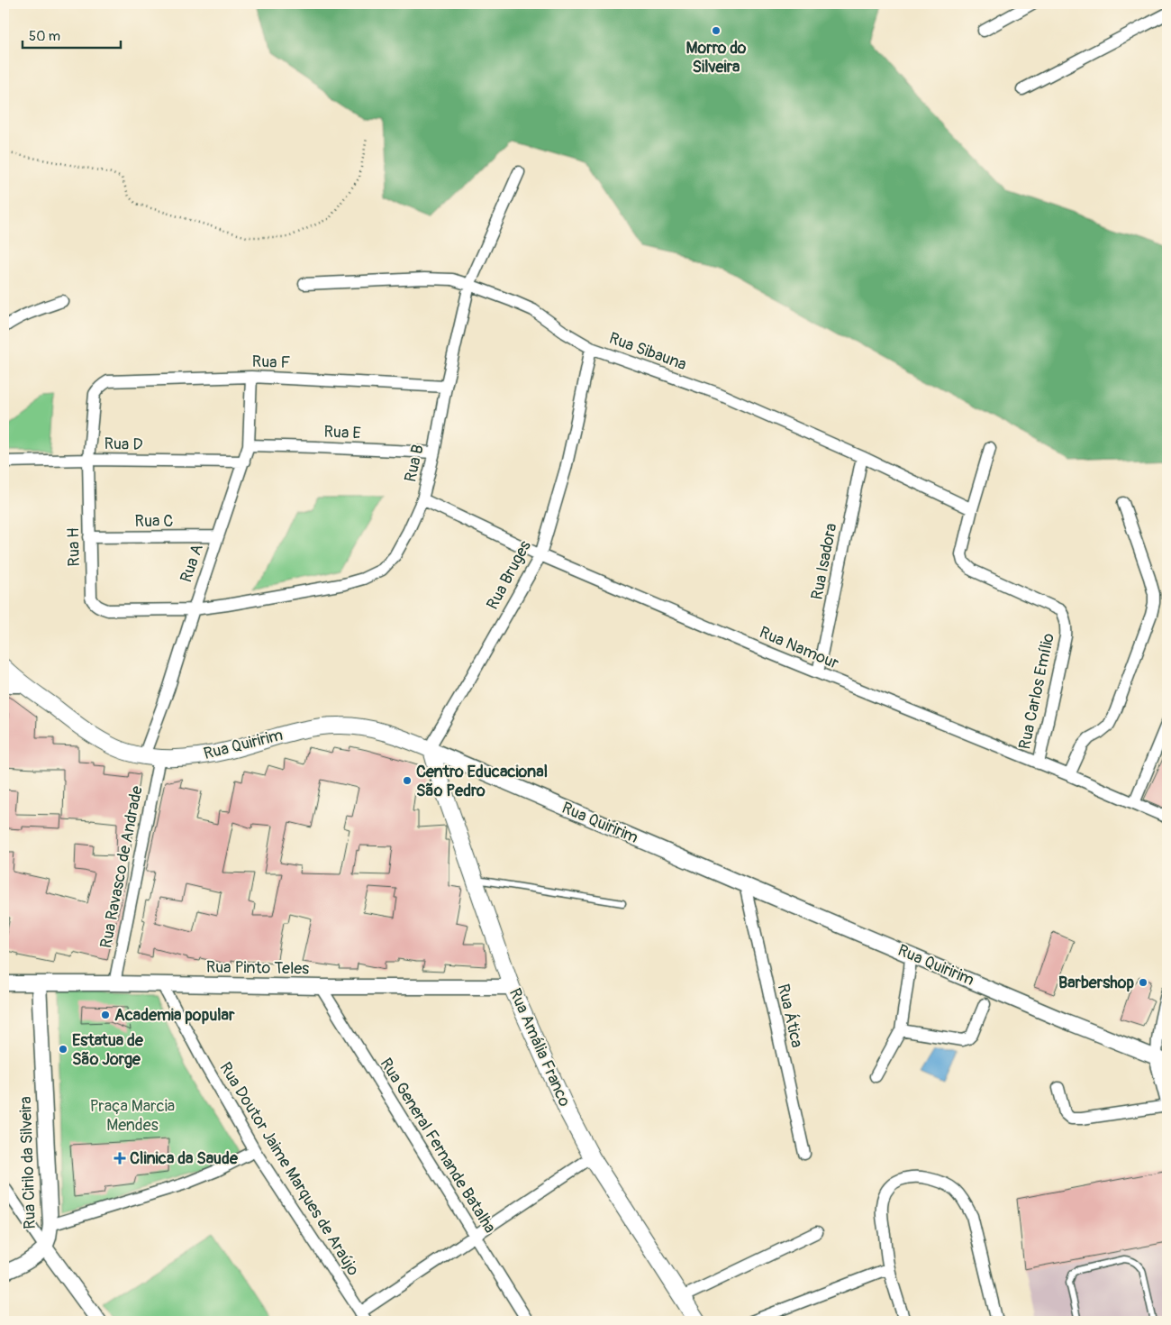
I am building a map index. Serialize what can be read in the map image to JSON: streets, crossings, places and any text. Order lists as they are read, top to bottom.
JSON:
{
  "streets": {
    "main road": ["Rua Quiririm", "Rua Amália Franco"],
    "street": [
      "Rua Sibauna",
      "Rua F",
      "Rua E",
      "Rua D",
      "Rua B",
      "Rua C",
      "Rua H",
      "Rua Isadora",
      "Rua A",
      "Rua Bruges",
      "Rua Namour",
      "Rua Carlos Emílio",
      "Rua Ravasco de Andrade",
      "Rua Pinto Teles",
      "Rua Ática",
      "Rua General Fernande Batalha",
      "Rua Cirilo da Silveira",
      "Rua Doutor Jaime Marques de Araújo"
    ]
  },
  "crossings": [
    ["Rua Sibauna", "Rua B"],
    ["Rua Sibauna", "Rua Isadora"],
    ["Rua Sibauna", "Rua Bruges"],
    ["Rua Sibauna", "Rua Carlos Emílio"],
    ["Rua F", "Rua B"],
    ["Rua F", "Rua H"],
    ["Rua F", "Rua A"],
    ["Rua E", "Rua B"],
    ["Rua E", "Rua A"],
    ["Rua D", "Rua H"],
    ["Rua D", "Rua A"],
    ["Rua B", "Rua H"],
    ["Rua B", "Rua A"],
    ["Rua B", "Rua Namour"],
    ["Rua C", "Rua H"],
    ["Rua C", "Rua A"],
    ["Rua H", "Rua A"],
    ["Rua Isadora", "Rua Namour"],
    ["Rua A", "Rua Quiririm"],
    ["Rua A", "Rua Ravasco de Andrade"],
    ["Rua Bruges", "Rua Namour"],
    ["Rua Bruges", "Rua Quiririm"],
    ["Rua Bruges", "Rua Amália Franco"],
    ["Rua Namour", "Rua Carlos Emílio"],
    ["Rua Quiririm", "Rua Ravasco de Andrade"],
    ["Rua Quiririm", "Rua Ática"],
    ["Rua Quiririm", "Rua Amália Franco"],
    ["Rua Ravasco de Andrade", "Rua Pinto Teles"],
    ["Rua Pinto Teles", "Rua Amália Franco"],
    ["Rua Pinto Teles", "Rua General Fernande Batalha"],
    ["Rua Pinto Teles", "Rua Cirilo da Silveira"],
    ["Rua Pinto Teles", "Rua Doutor Jaime Marques de Araújo"]
  ],
  "parks": ["Praça Marcia Mendes"],
  "places": {
    "other": [
      "Morro do Silveira",
      "Centro Educacional São Pedro",
      "Barbershop",
      "Academia popular",
      "Estatua de São Jorge"
    ],
    "health": ["Clinica da Saude"]
  },
  "scale_bar": "50 m"
}
